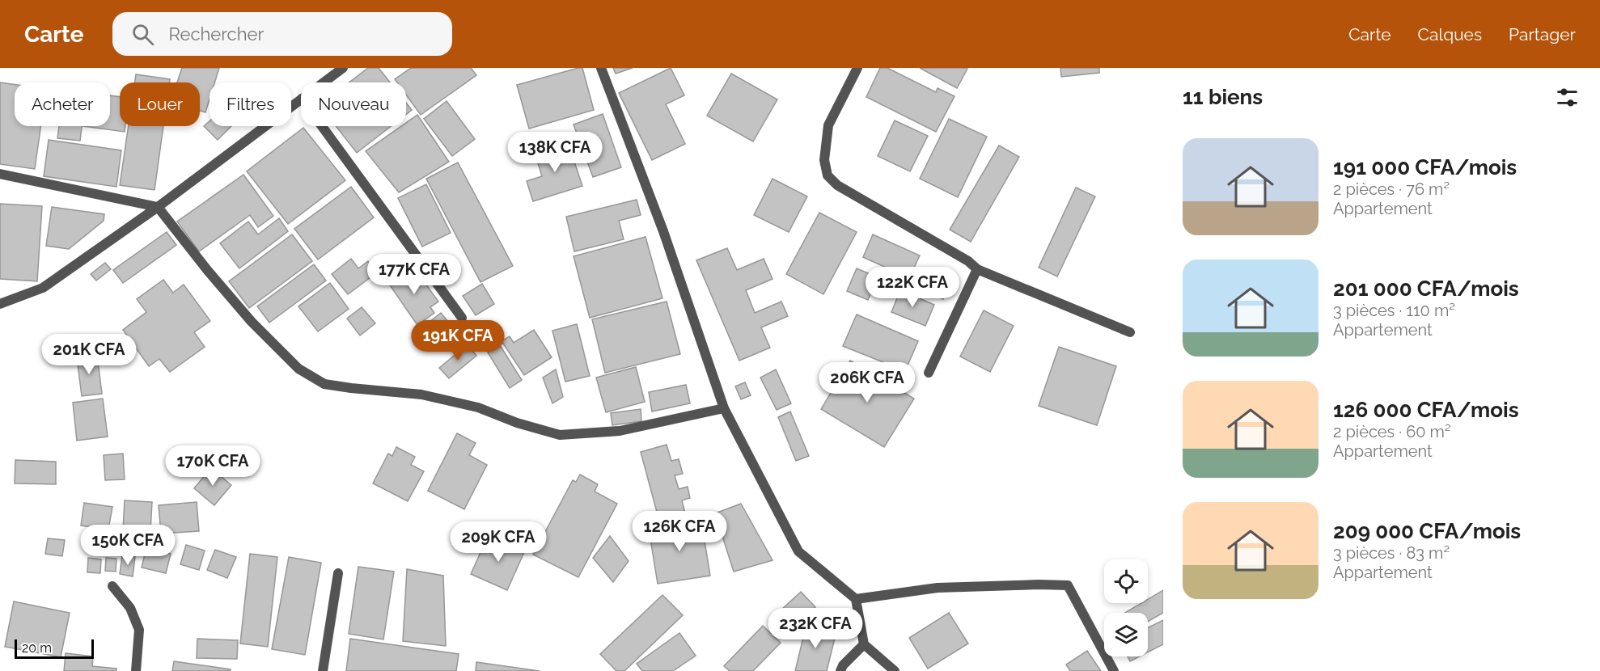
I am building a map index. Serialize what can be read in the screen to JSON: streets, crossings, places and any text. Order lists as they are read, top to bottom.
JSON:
{
  "scale_bar": "20 m",
  "page": {
    "header": "Carte",
    "search": "Rechercher",
    "nav": ["Carte", "Calques", "Partager"],
    "heading": "11 biens",
    "chip": [
      "Acheter",
      "Louer",
      "Filtres",
      "Nouveau"
    ],
    "list": [
      {
        "name": "191 000 CFA/mois",
        "note": "2 pièces · 76 m² · Appartement"
      },
      {
        "name": "201 000 CFA/mois",
        "note": "3 pièces · 110 m² · Appartement"
      },
      {
        "name": "126 000 CFA/mois",
        "note": "2 pièces · 60 m² · Appartement"
      },
      {
        "name": "209 000 CFA/mois",
        "note": "3 pièces · 83 m² · Appartement"
      }
    ],
    "price": [
      "138K CFA",
      "177K CFA",
      "122K CFA",
      "191K CFA",
      "201K CFA",
      "206K CFA",
      "170K CFA",
      "126K CFA",
      "209K CFA",
      "150K CFA",
      "232K CFA"
    ],
    "scale": "20 m"
  }
}
